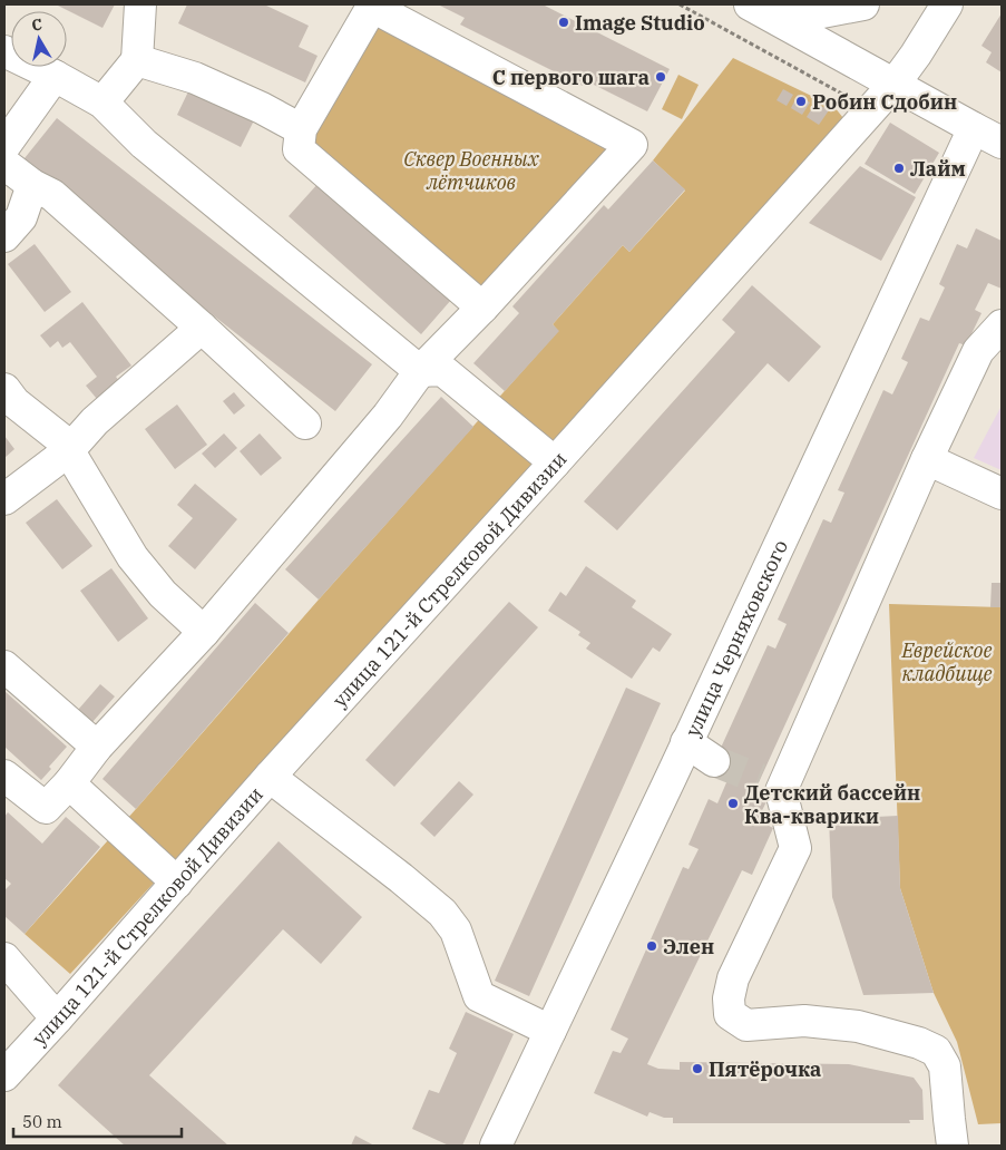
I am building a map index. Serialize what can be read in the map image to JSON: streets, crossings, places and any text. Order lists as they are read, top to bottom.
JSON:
{
  "streets": {
    "street": ["улица 121-й Стрелковой Дивизии", "улица Черняховского"]
  },
  "parks": ["Сквер Военных лётчиков", "Еврейское кладбище"],
  "places": [
    "Image Studio",
    "С первого шага",
    "Робин Сдобин",
    "Лайм",
    "Детский бассейн Ква-кварики",
    "Элен",
    "Пятёрочка"
  ],
  "scale_bar": "50 m",
  "north": "top"
}
